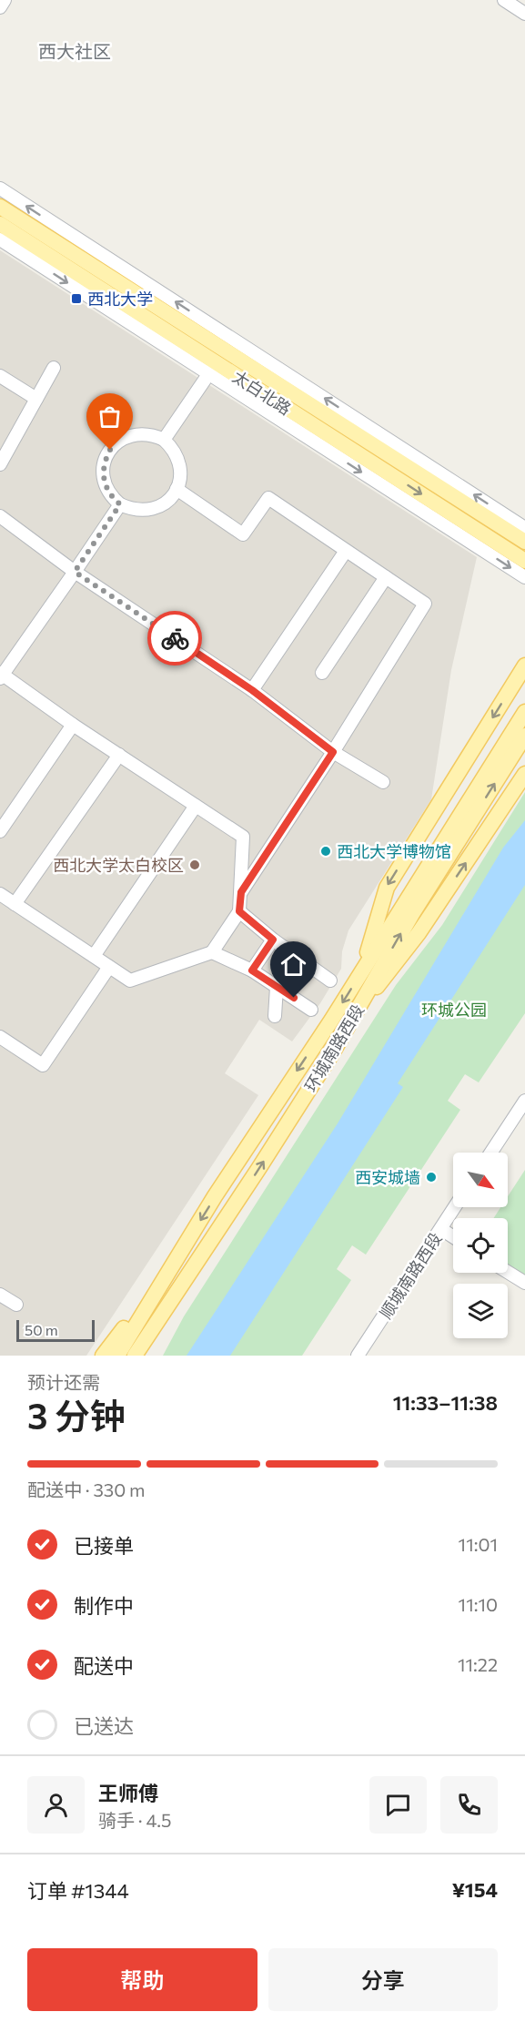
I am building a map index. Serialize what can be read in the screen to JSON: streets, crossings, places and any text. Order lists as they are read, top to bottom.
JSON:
{
  "streets": {
    "main road": ["太白北路", "环城南路西段"],
    "street": ["顺城南路西段"]
  },
  "districts": ["西大社区"],
  "parks": ["环城公园"],
  "places": {
    "transit": ["西北大学"],
    "other": ["西北大学博物馆", "西北大学太白校区", "西安城墙"]
  },
  "scale_bar": "50 m",
  "north": "bottom right",
  "page": {
    "scale": "50 m",
    "heading": ["3 分钟", "预计还需", "11:33–11:38"],
    "panel": [
      "王师傅",
      "骑手 · 4.5",
      "订单 #1344",
      "¥154"
    ],
    "bar": "配送中 · 330 m",
    "list": [
      ["已接单", "11:01"],
      ["制作中", "11:10"],
      ["配送中", "11:22"],
      "已送达"
    ],
    "buttons": ["帮助", "分享"]
  }
}
